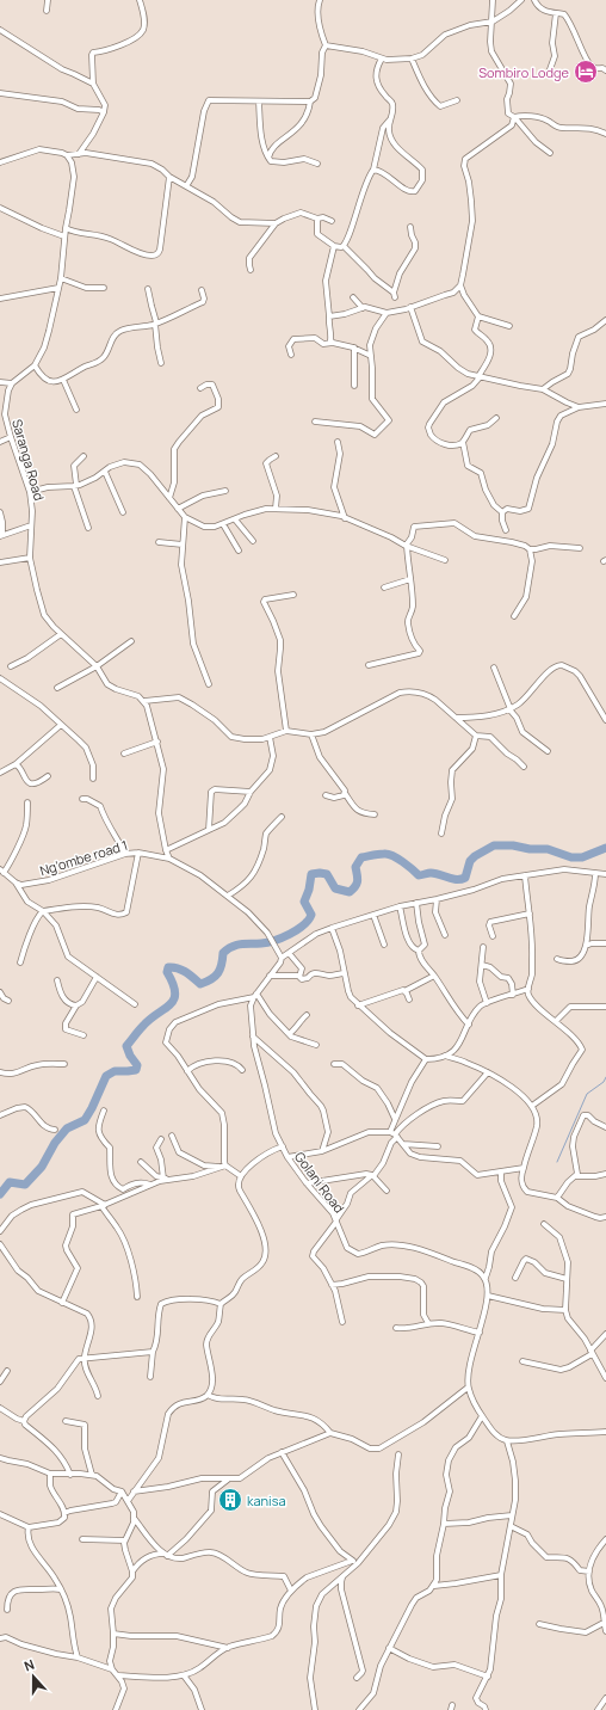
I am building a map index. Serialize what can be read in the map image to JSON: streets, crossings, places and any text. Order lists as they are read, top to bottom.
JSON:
{
  "streets": {
    "street": ["Saranga Road", "Ng’ombe road 1", "Golani Road"]
  },
  "places": {
    "hotel": ["Sombiro Lodge"],
    "building": ["kanisa"]
  },
  "north": "top"
}
